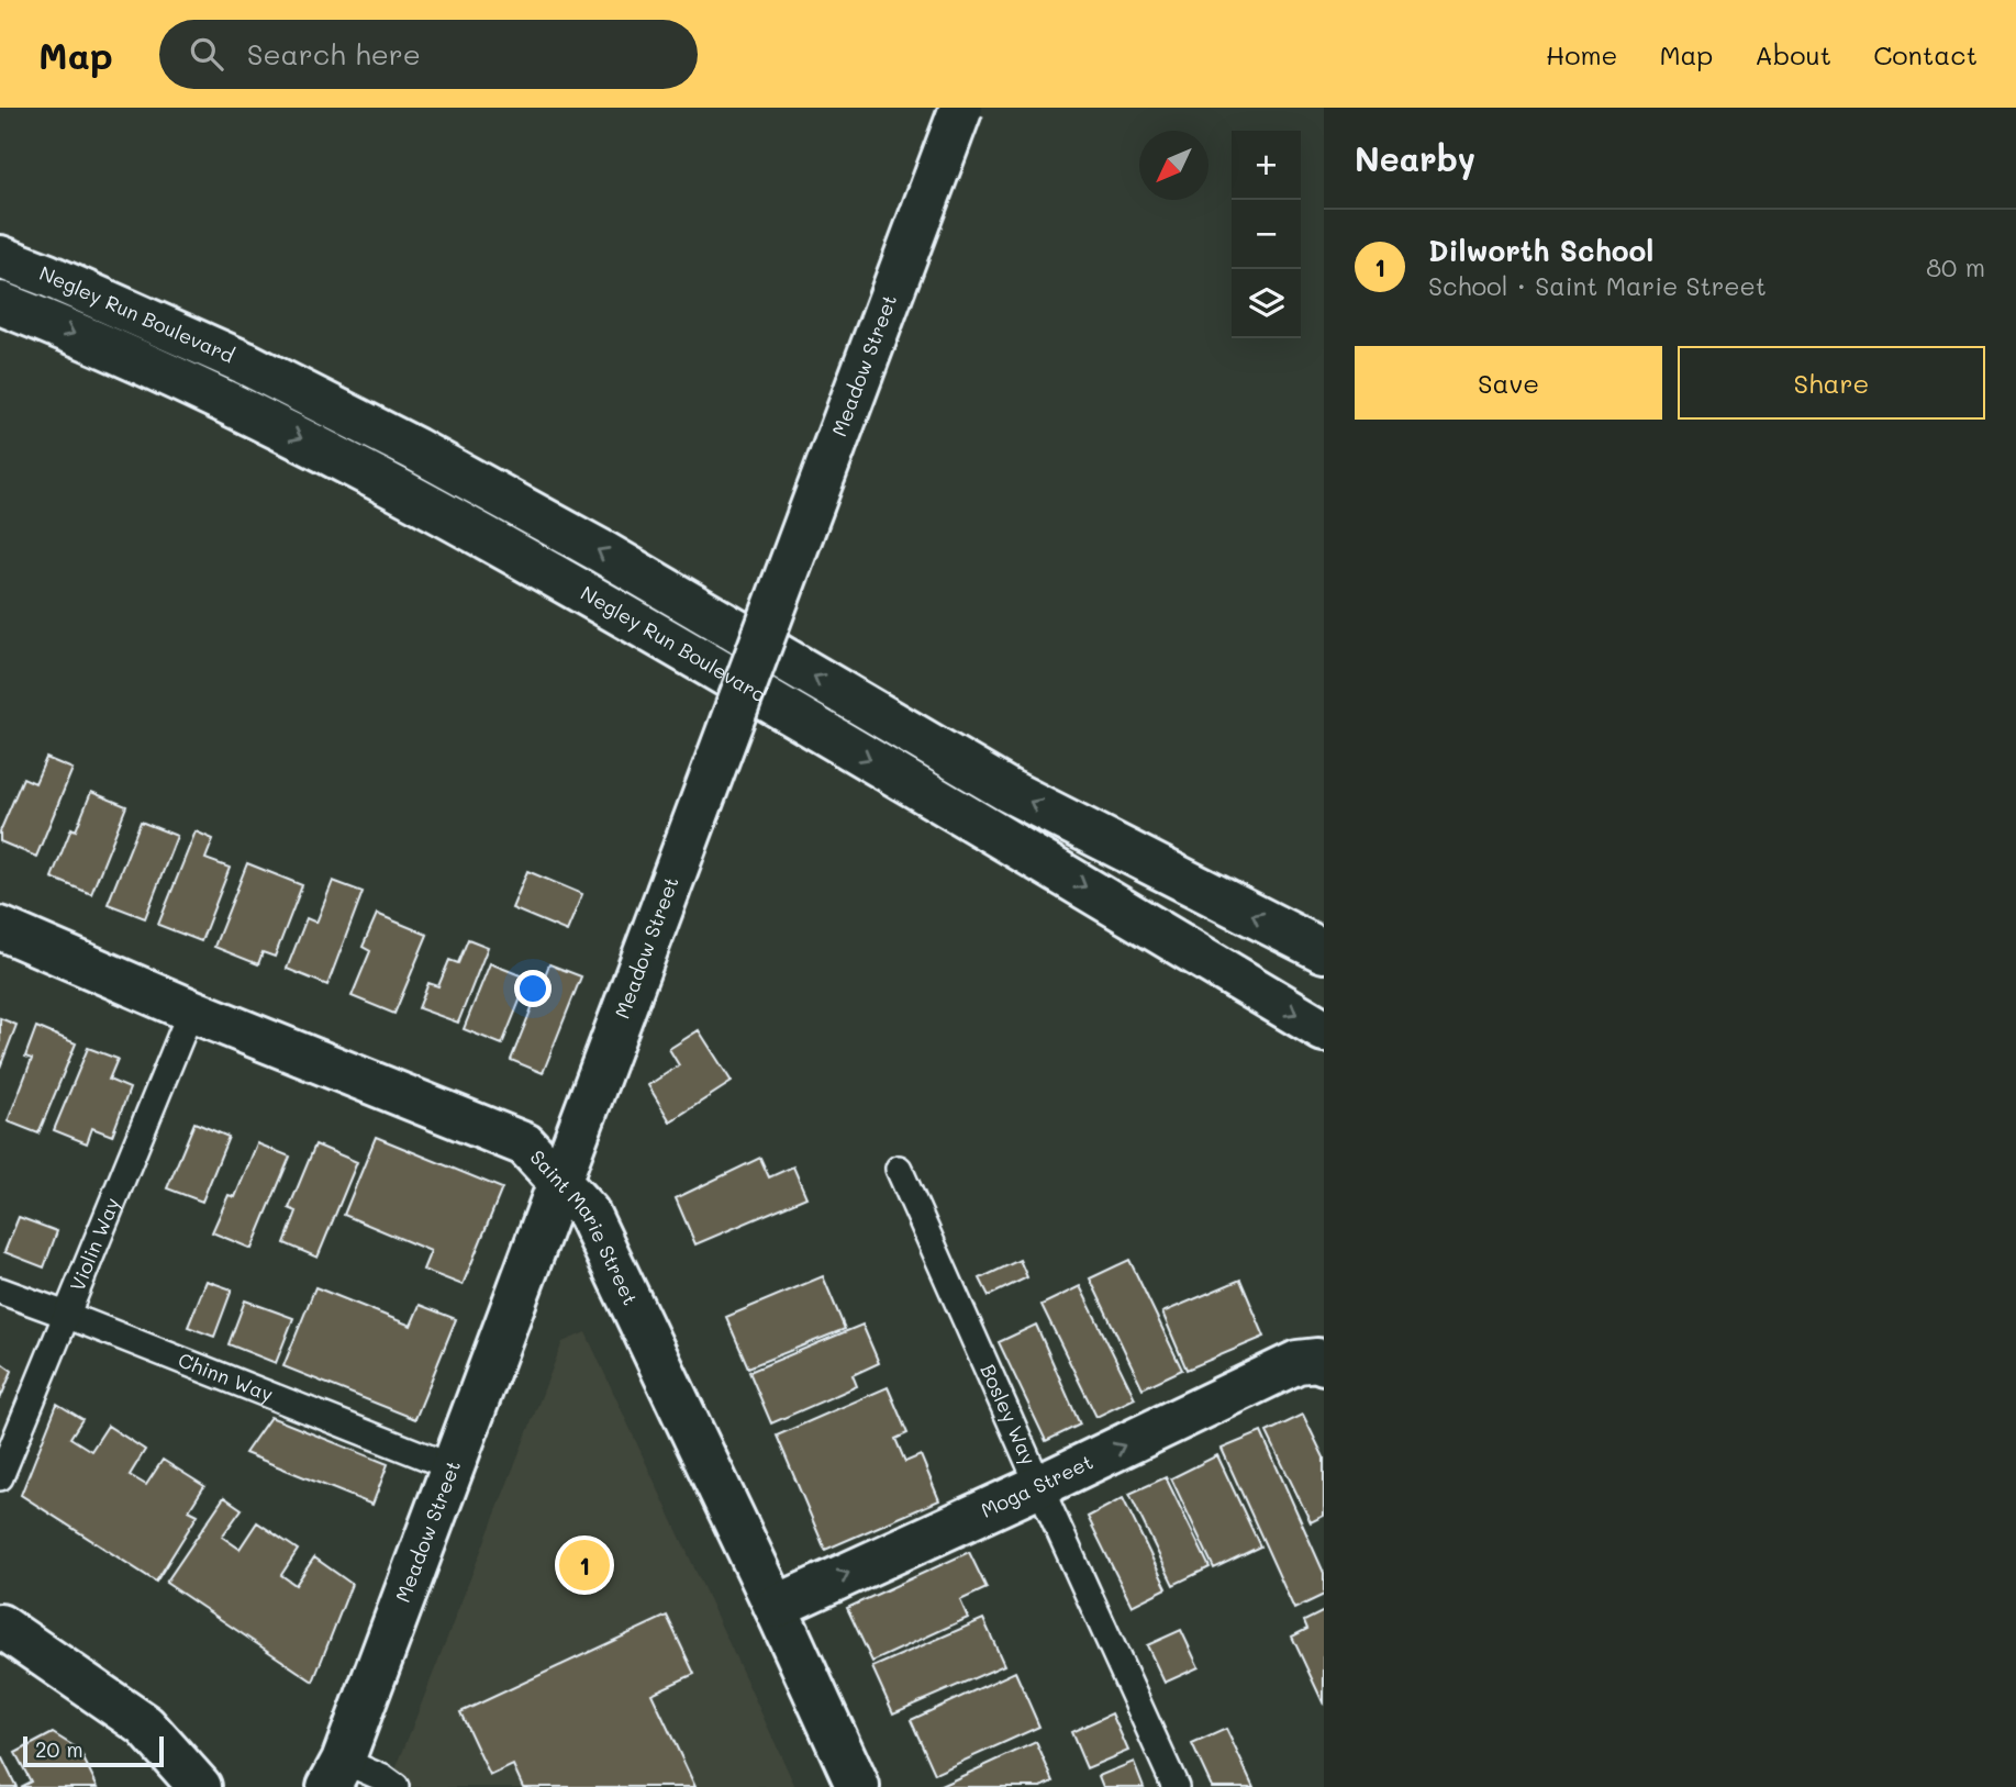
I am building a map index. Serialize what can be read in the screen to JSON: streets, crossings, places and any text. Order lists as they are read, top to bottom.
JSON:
{
  "streets": {
    "street": [
      "Negley Run Boulevard",
      "Meadow Street",
      "Saint Marie Street",
      "Moga Street"
    ],
    "lane": ["Violin Way", "Chinn Way", "Bosley Way"]
  },
  "crossings": [
    ["Meadow Street", "Saint Marie Street"],
    ["Meadow Street", "Chinn Way"],
    ["Saint Marie Street", "Violin Way"],
    ["Saint Marie Street", "Moga Street"],
    ["Violin Way", "Chinn Way"],
    ["Bosley Way", "Moga Street"]
  ],
  "one_way": ["Moga Street"],
  "scale_bar": "20 m",
  "north": "bottom left",
  "page": {
    "header": "Map",
    "search": "Search here",
    "nav": [
      "Home",
      "Map",
      "About",
      "Contact"
    ],
    "heading": "Nearby",
    "map_buttons": ["+", "−"],
    "list": [
      {
        "mark": "1",
        "name": "Dilworth School",
        "note": "School · Saint Marie Street",
        "value": "80 m"
      }
    ],
    "buttons": ["Save", "Share"],
    "pins": "1",
    "scale": "20 m"
  }
}
